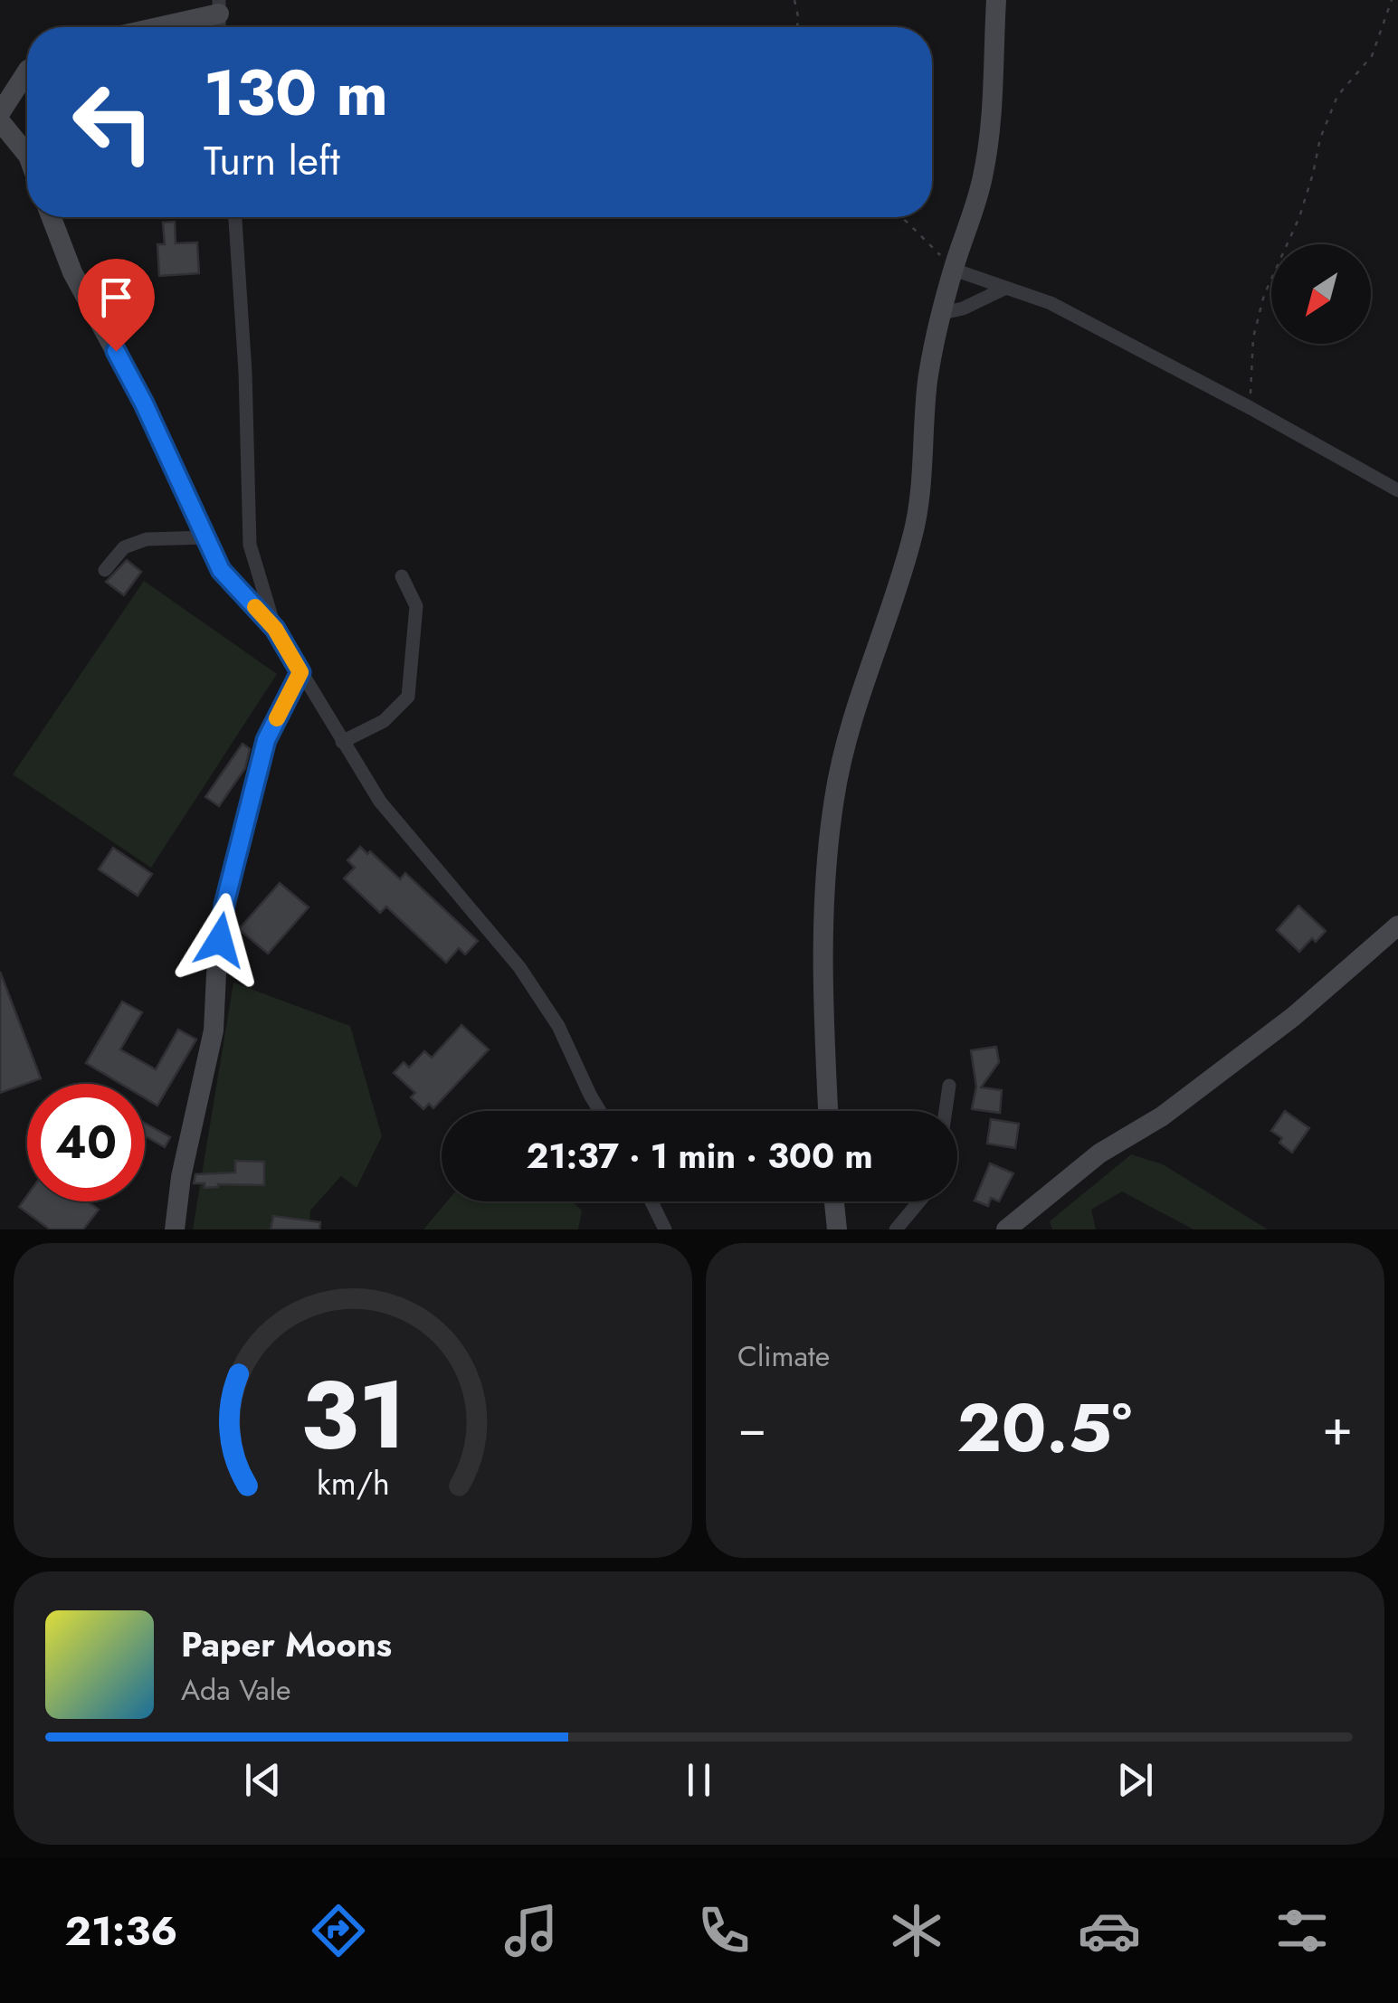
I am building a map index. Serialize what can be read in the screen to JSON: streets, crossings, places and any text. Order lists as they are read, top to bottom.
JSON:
{
  "north": "bottom left",
  "page": {
    "turn": ["130 m", "Turn left"],
    "limit": "40",
    "trip": "21:37 · 1 min · 300 m",
    "tile": "Climate",
    "heat": ["−", "20.5°", "+"],
    "song": ["Paper Moons", "Ada Vale"],
    "tabs": "21:36",
    "gauge": ["31", "km/h"]
  }
}
